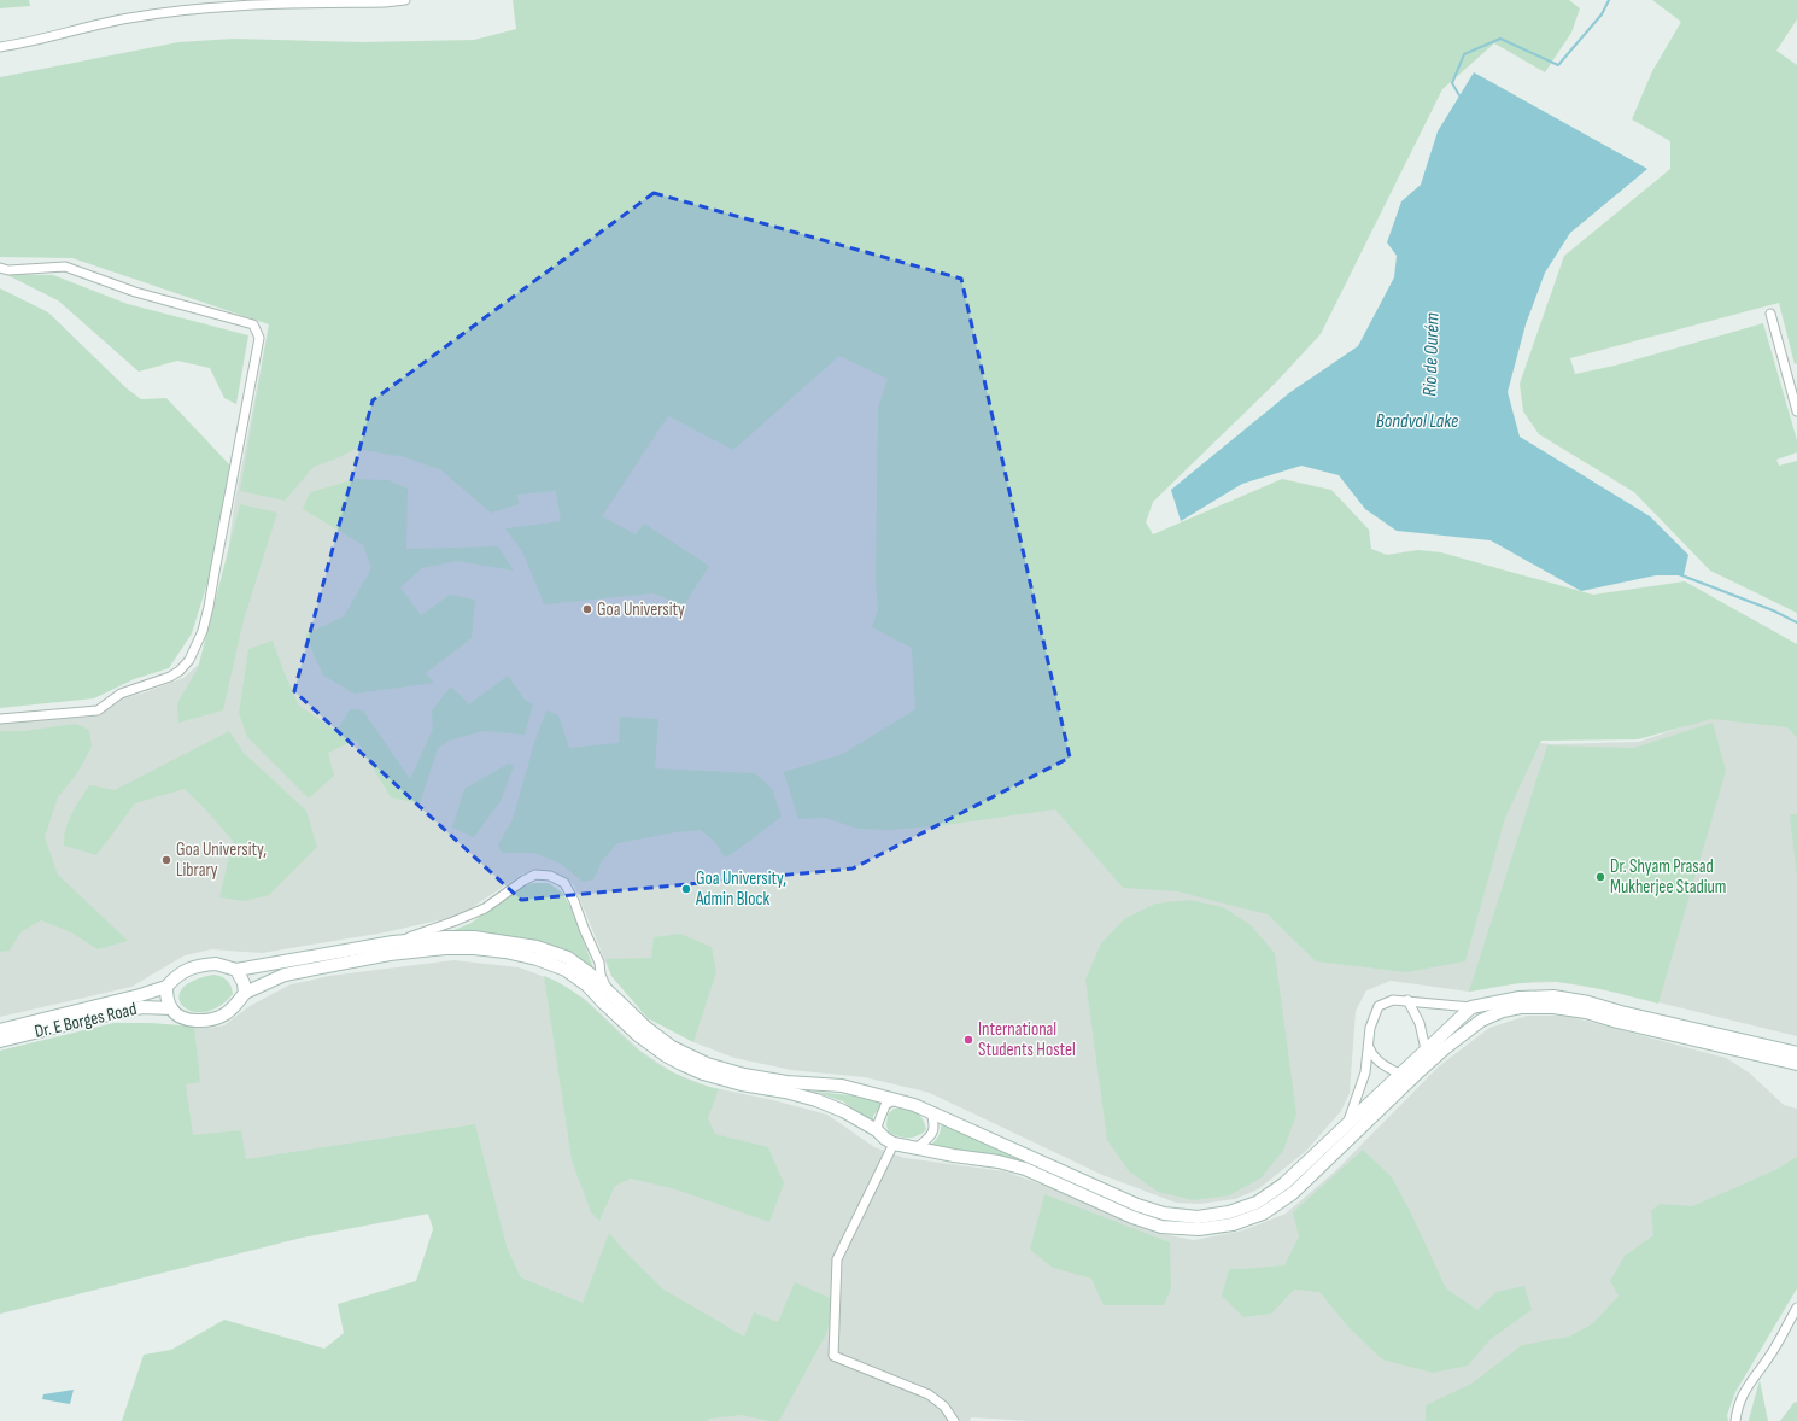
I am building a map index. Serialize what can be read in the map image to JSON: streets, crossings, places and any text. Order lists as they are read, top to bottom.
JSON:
{
  "streets": {
    "main road": ["Dr. E Borges Road"]
  },
  "water": ["Rio de Ourém", "Bondvol Lake"],
  "places": [
    "Goa University",
    "Goa University, Library",
    "Dr. Shyam Prasad Mukherjee Stadium",
    "Goa University, Admin Block",
    "International Students Hostel"
  ]
}
